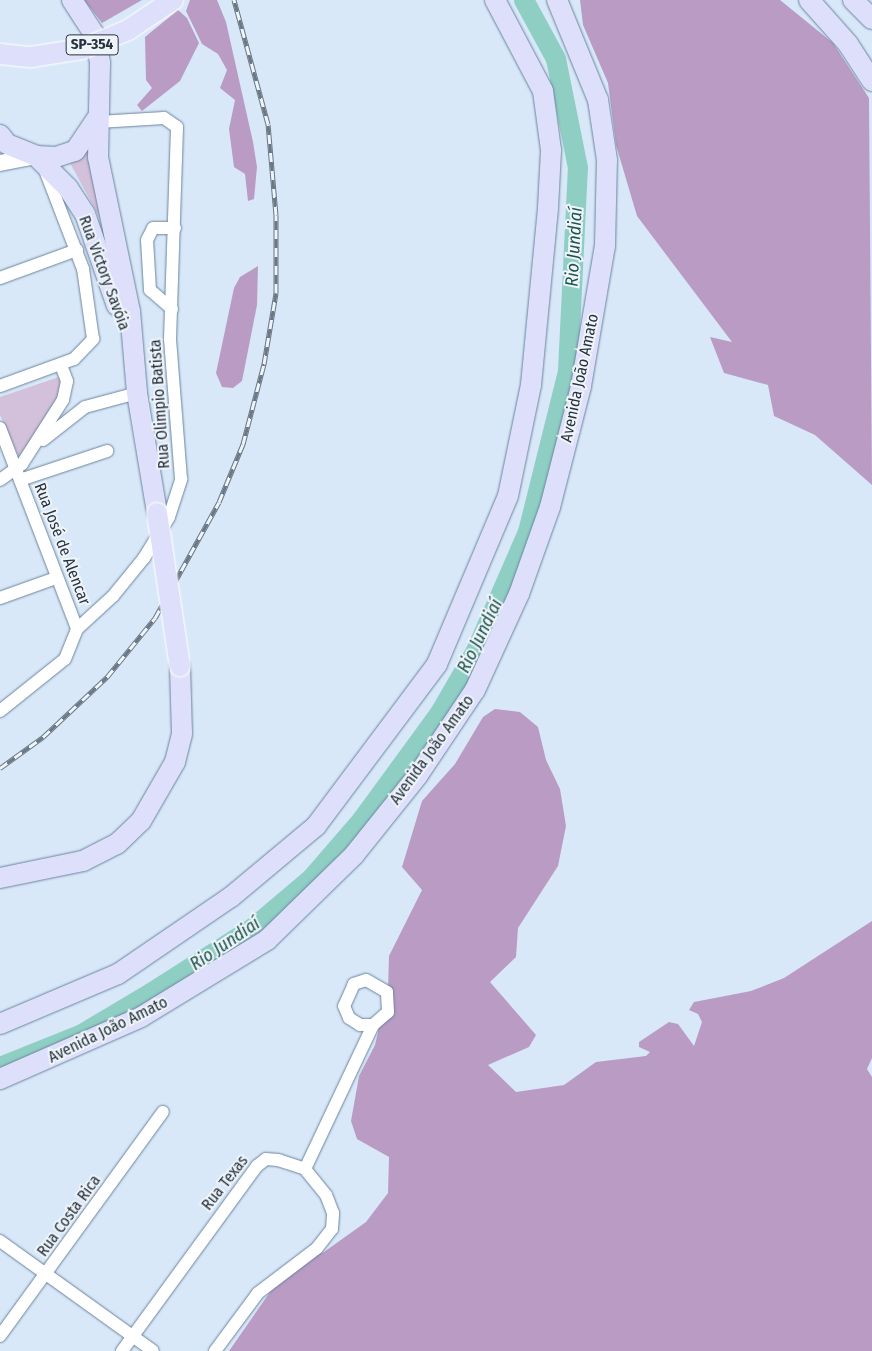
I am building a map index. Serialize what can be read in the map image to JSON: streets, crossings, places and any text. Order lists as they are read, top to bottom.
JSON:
{
  "streets": {
    "main road": ["SP-354", "Rua Victory Savóia", "Avenida João Amato"],
    "street": [
      "Rua Olimpio Batista",
      "Rua José de Alencar",
      "Rua Texas",
      "Rua Costa Rica"
    ]
  },
  "crossings": [
    ["Rua Olimpio Batista", "Rua José de Alencar"]
  ],
  "water": ["Rio Jundiaí"]
}
